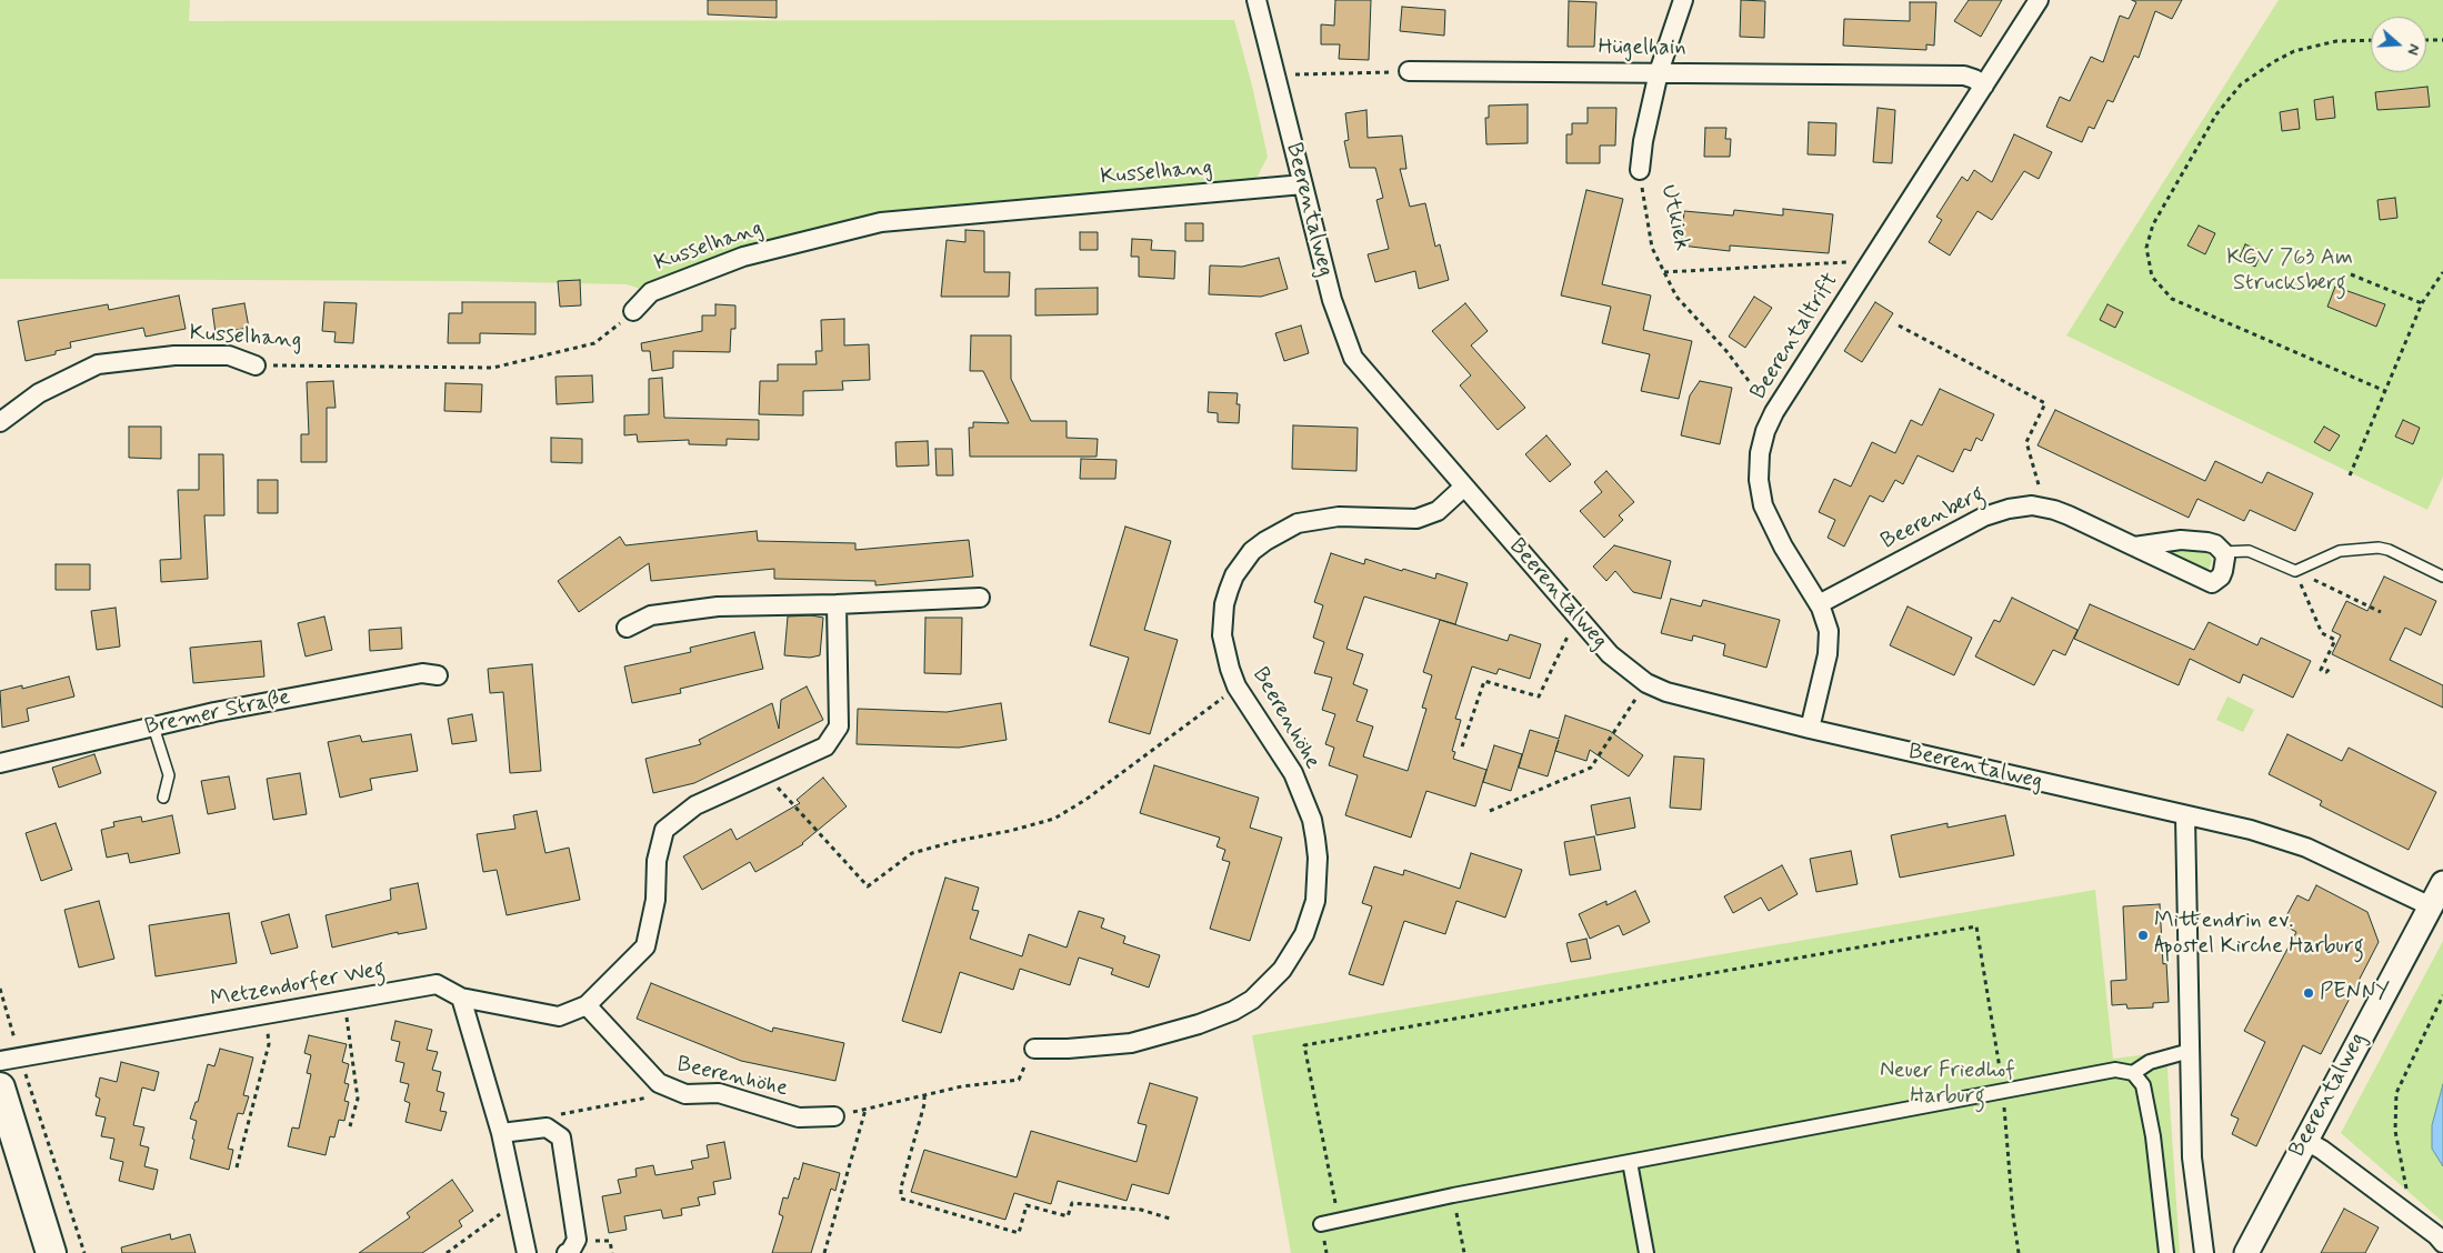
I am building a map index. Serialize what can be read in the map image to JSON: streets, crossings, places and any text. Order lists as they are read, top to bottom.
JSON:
{
  "streets": {
    "street": [
      "Hügelhain",
      "Kusselhang",
      "Beerentalweg",
      "Utkiek",
      "Beerentaltrift",
      "Beerenberg",
      "Bremer Straße",
      "Beerenhöhe",
      "Metzendorfer Weg"
    ]
  },
  "crossings": [
    ["Hügelhain", "Utkiek"],
    ["Hügelhain", "Beerentaltrift"],
    ["Kusselhang", "Beerentalweg"],
    ["Beerentalweg", "Beerentaltrift"],
    ["Beerentalweg", "Beerenhöhe"],
    ["Utkiek", "Beerentaltrift"],
    ["Beerentaltrift", "Beerenberg"],
    ["Beerenhöhe", "Metzendorfer Weg"]
  ],
  "parks": ["KGV 763 Am Strucksberg", "Neuer Friedhof Harburg"],
  "places": ["Mittendrin ev. Apostel Kirche Harburg", "PENNY"],
  "north": "right"
}
